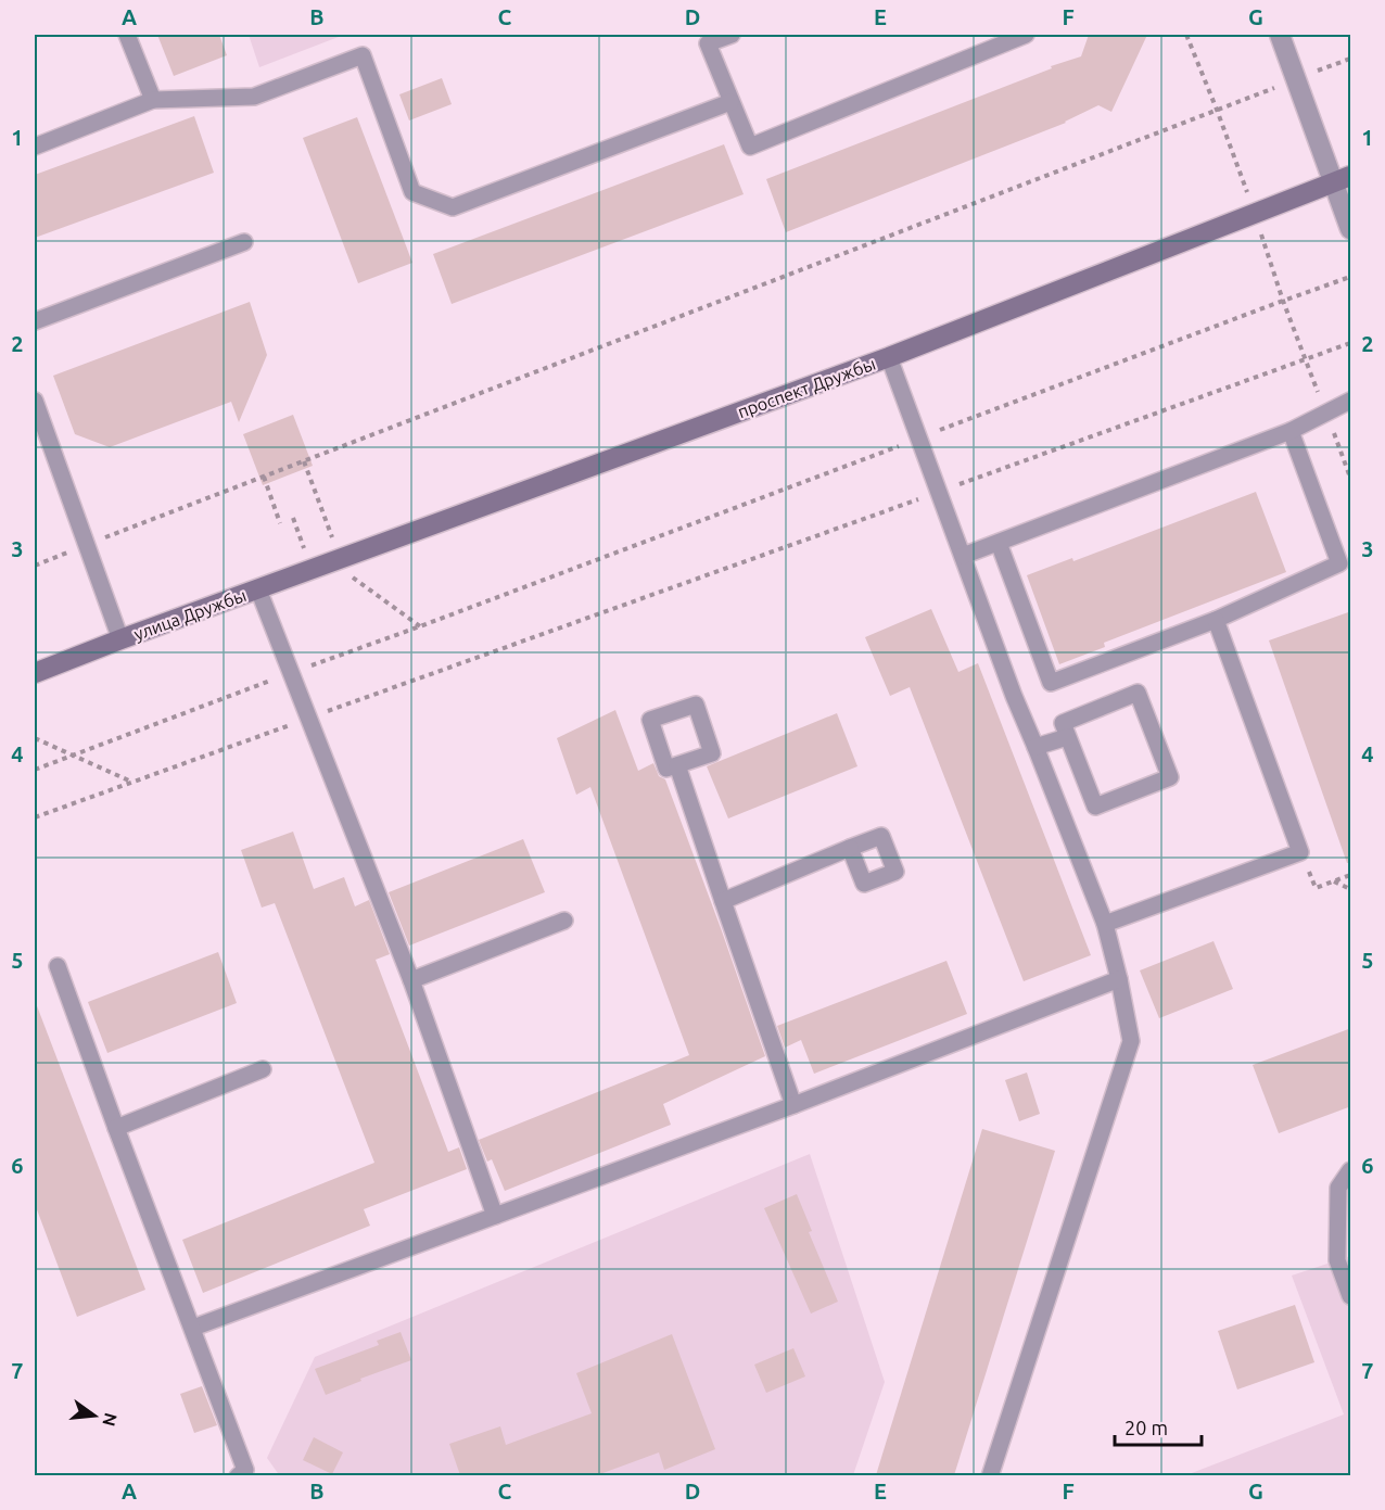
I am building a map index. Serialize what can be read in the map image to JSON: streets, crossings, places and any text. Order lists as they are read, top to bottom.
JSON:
{
  "streets": {
    "street": ["проспект Дружбы", "улица Дружбы"]
  },
  "crossings": [
    ["проспект Дружбы", "улица Дружбы"]
  ],
  "scale_bar": "20 m",
  "north": "right",
  "grid": {
    "columns": [
      "A",
      "B",
      "C",
      "D",
      "E",
      "F",
      "G"
    ],
    "rows": [
      "1",
      "2",
      "3",
      "4",
      "5",
      "6",
      "7"
    ]
  }
}
